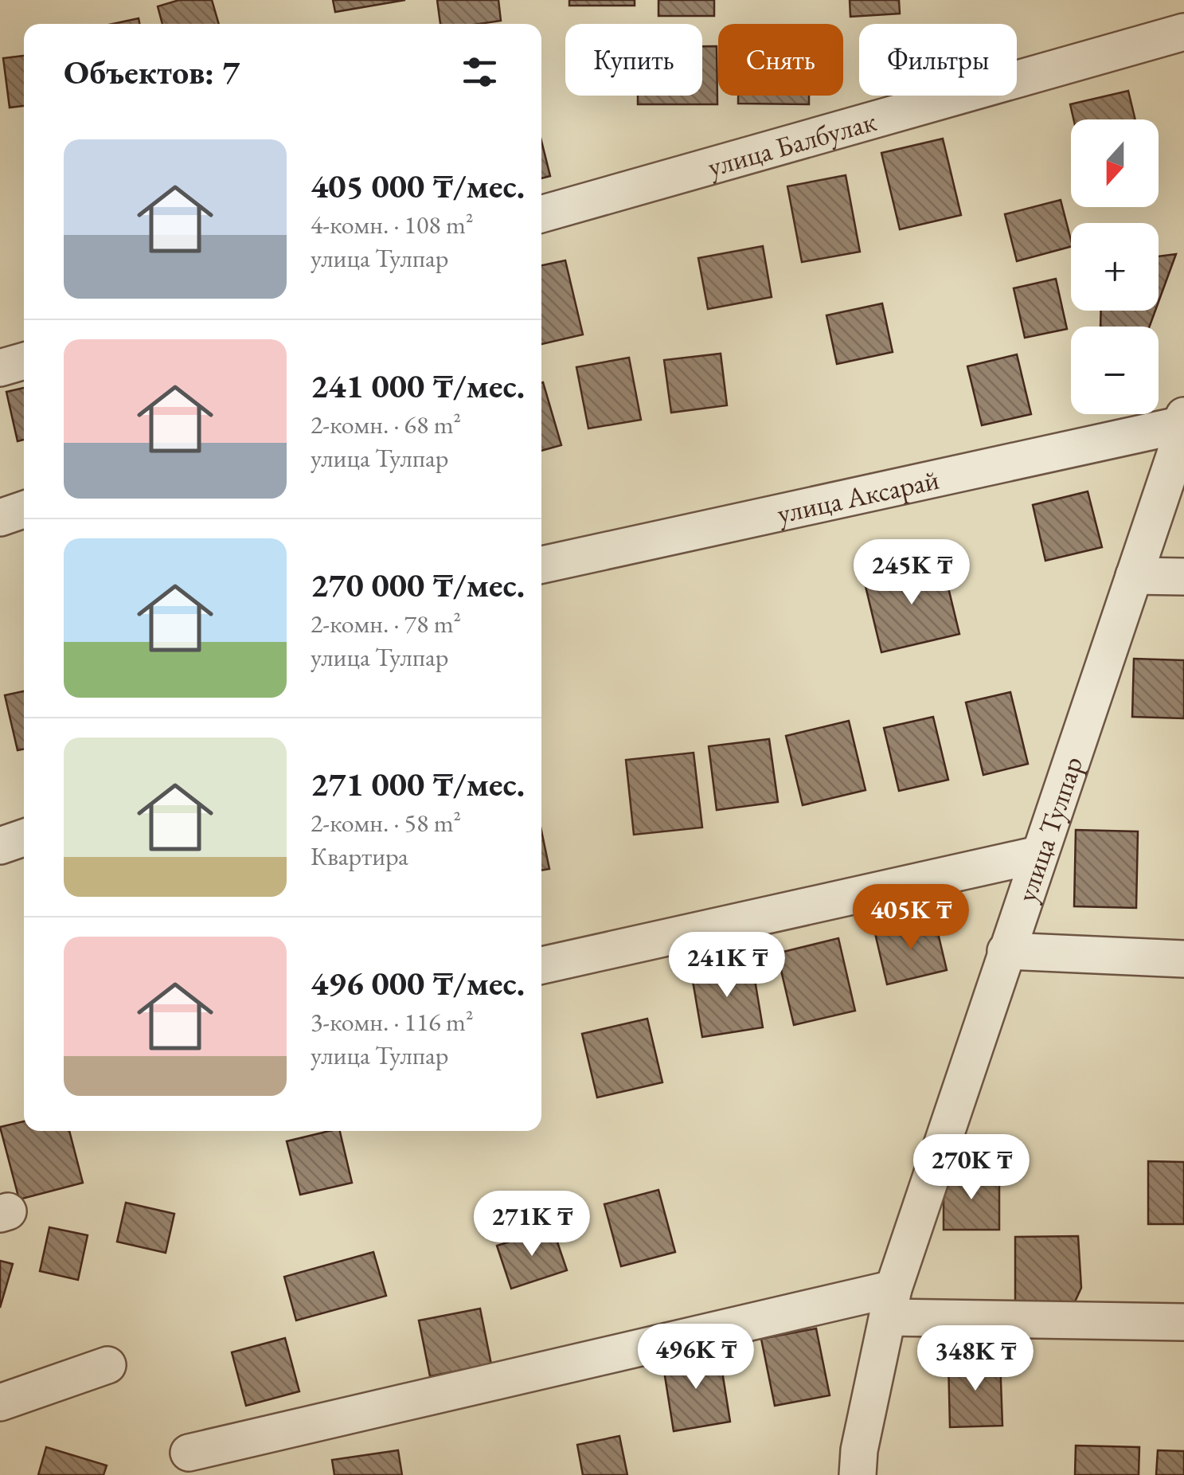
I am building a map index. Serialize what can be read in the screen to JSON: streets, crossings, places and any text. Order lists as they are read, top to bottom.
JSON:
{
  "streets": {
    "street": ["улица Балбулак", "улица Аксарай", "улица Тулпар"]
  },
  "crossings": [
    ["улица Аксарай", "улица Тулпар"]
  ],
  "north": "bottom",
  "page": {
    "chip": ["Купить", "Снять", "Фильтры"],
    "heading": "Объектов: 7",
    "map_buttons": ["+", "−"],
    "list": [
      {
        "name": "405 000 ₸/мес.",
        "note": "4-комн. · 108 m² · улица Тулпар"
      },
      {
        "name": "241 000 ₸/мес.",
        "note": "2-комн. · 68 m² · улица Тулпар"
      },
      {
        "name": "270 000 ₸/мес.",
        "note": "2-комн. · 78 m² · улица Тулпар"
      },
      {
        "name": "271 000 ₸/мес.",
        "note": "2-комн. · 58 m² · Квартира"
      },
      {
        "name": "496 000 ₸/мес.",
        "note": "3-комн. · 116 m² · улица Тулпар"
      }
    ],
    "price": [
      "245K ₸",
      "405K ₸",
      "241K ₸",
      "270K ₸",
      "271K ₸",
      "496K ₸",
      "348K ₸"
    ]
  }
}
